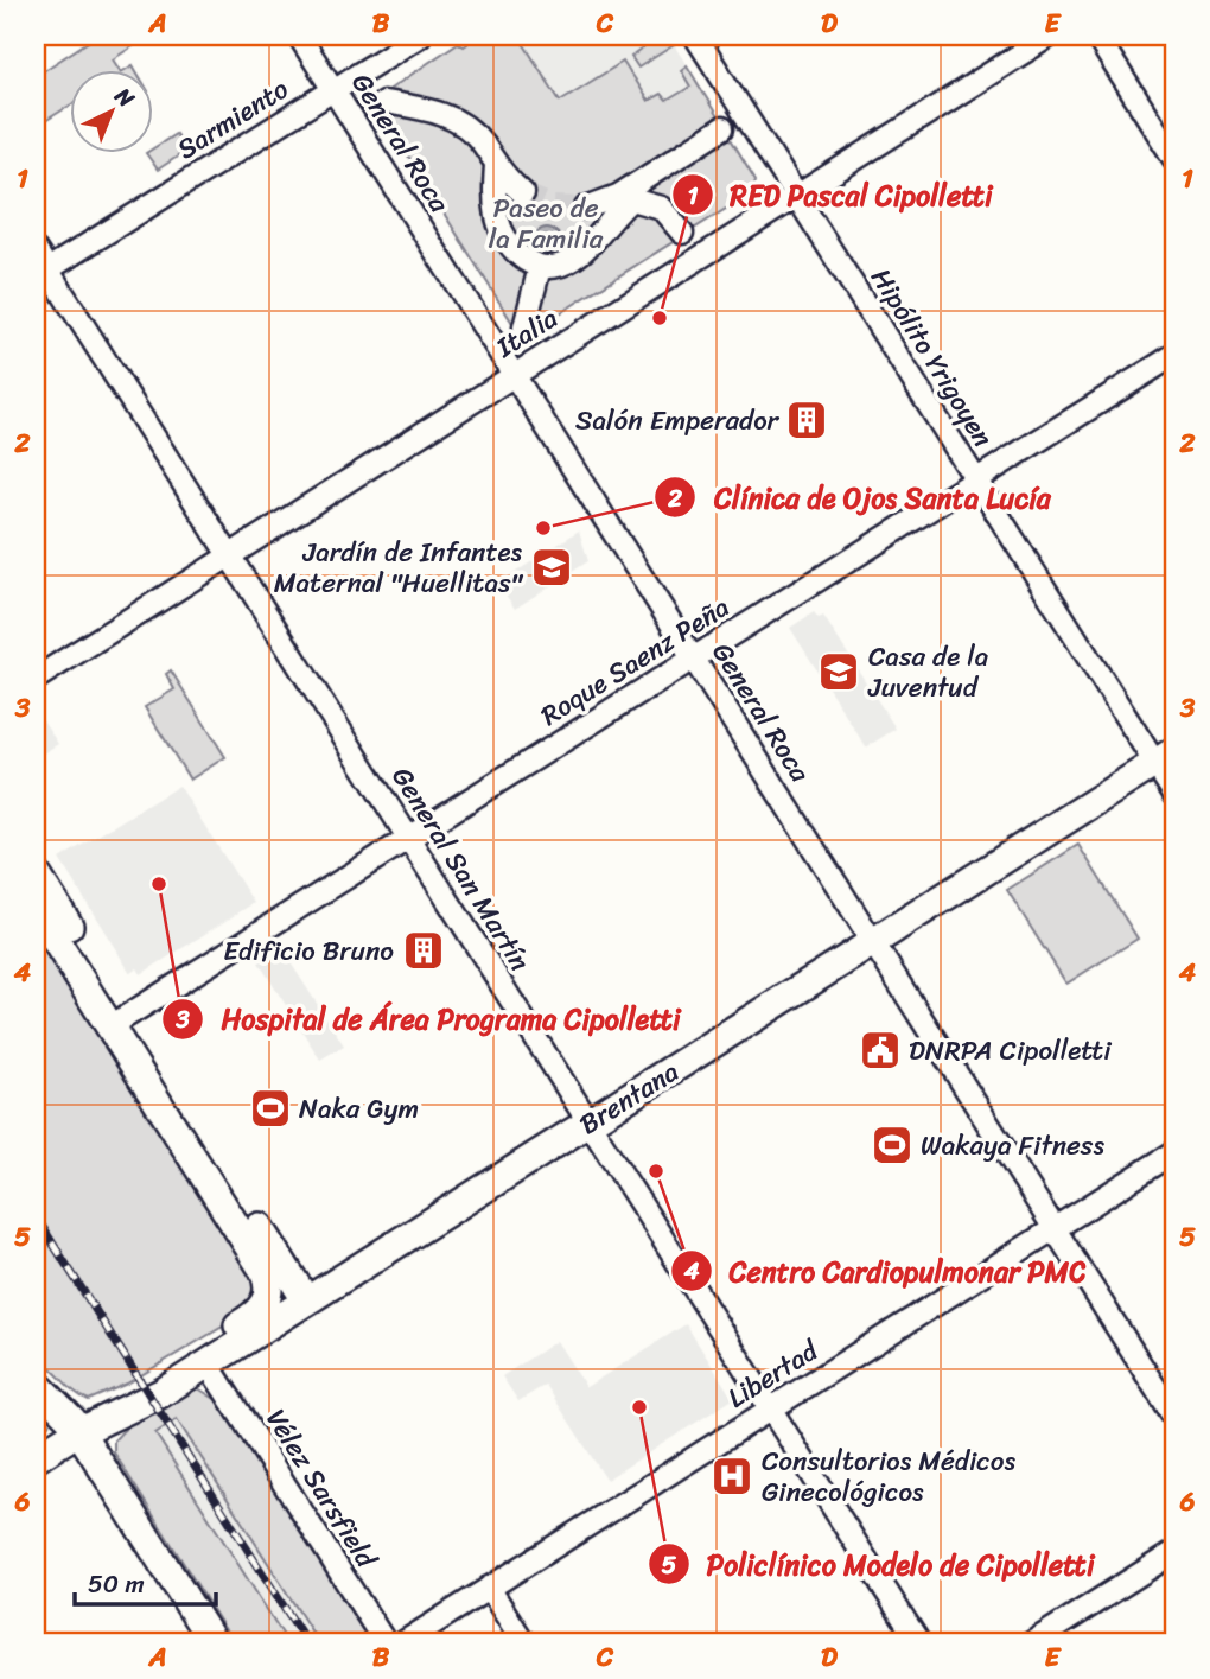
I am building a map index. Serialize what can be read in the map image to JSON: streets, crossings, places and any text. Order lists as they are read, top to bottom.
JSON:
{
  "streets": {
    "main road": ["Brentana"],
    "street": [
      "Sarmiento",
      "General Roca",
      "Italia",
      "Hipólito Yrigoyen",
      "Roque Saenz Peña",
      "General San Martín",
      "Libertad",
      "Vélez Sarsfield"
    ]
  },
  "crossings": [
    ["Sarmiento", "General Roca"],
    ["Sarmiento", "General San Martín"],
    ["General Roca", "Italia"],
    ["General Roca", "Roque Saenz Peña"],
    ["General Roca", "Brentana"],
    ["General Roca", "Libertad"],
    ["Italia", "Hipólito Yrigoyen"],
    ["Italia", "General San Martín"],
    ["Hipólito Yrigoyen", "Roque Saenz Peña"],
    ["Hipólito Yrigoyen", "Brentana"],
    ["Roque Saenz Peña", "General San Martín"],
    ["General San Martín", "Brentana"],
    ["General San Martín", "Libertad"],
    ["Brentana", "Vélez Sarsfield"]
  ],
  "parks": ["Paseo de la Familia"],
  "places": {
    "other": [
      "RED Pascal Cipolletti",
      "Clínica de Ojos Santa Lucía",
      "Hospital de Área Programa Cipolletti",
      "Centro Cardiopulmonar PMC",
      "Policlínico Modelo de Cipolletti"
    ],
    "building": ["Salón Emperador", "Edificio Bruno"],
    "school or university": ["Jardín de Infantes Maternal \"Huellitas\"", "Casa de la Juventud"],
    "public building": ["DNRPA Cipolletti"],
    "sports": ["Naka Gym", "Wakaya Fitness"],
    "hospital": ["Consultorios Médicos Ginecológicos"]
  },
  "scale_bar": "50 m",
  "north": "top right",
  "grid": {
    "columns": [
      "A",
      "B",
      "C",
      "D",
      "E"
    ],
    "rows": [
      "1",
      "2",
      "3",
      "4",
      "5",
      "6"
    ]
  }
}
